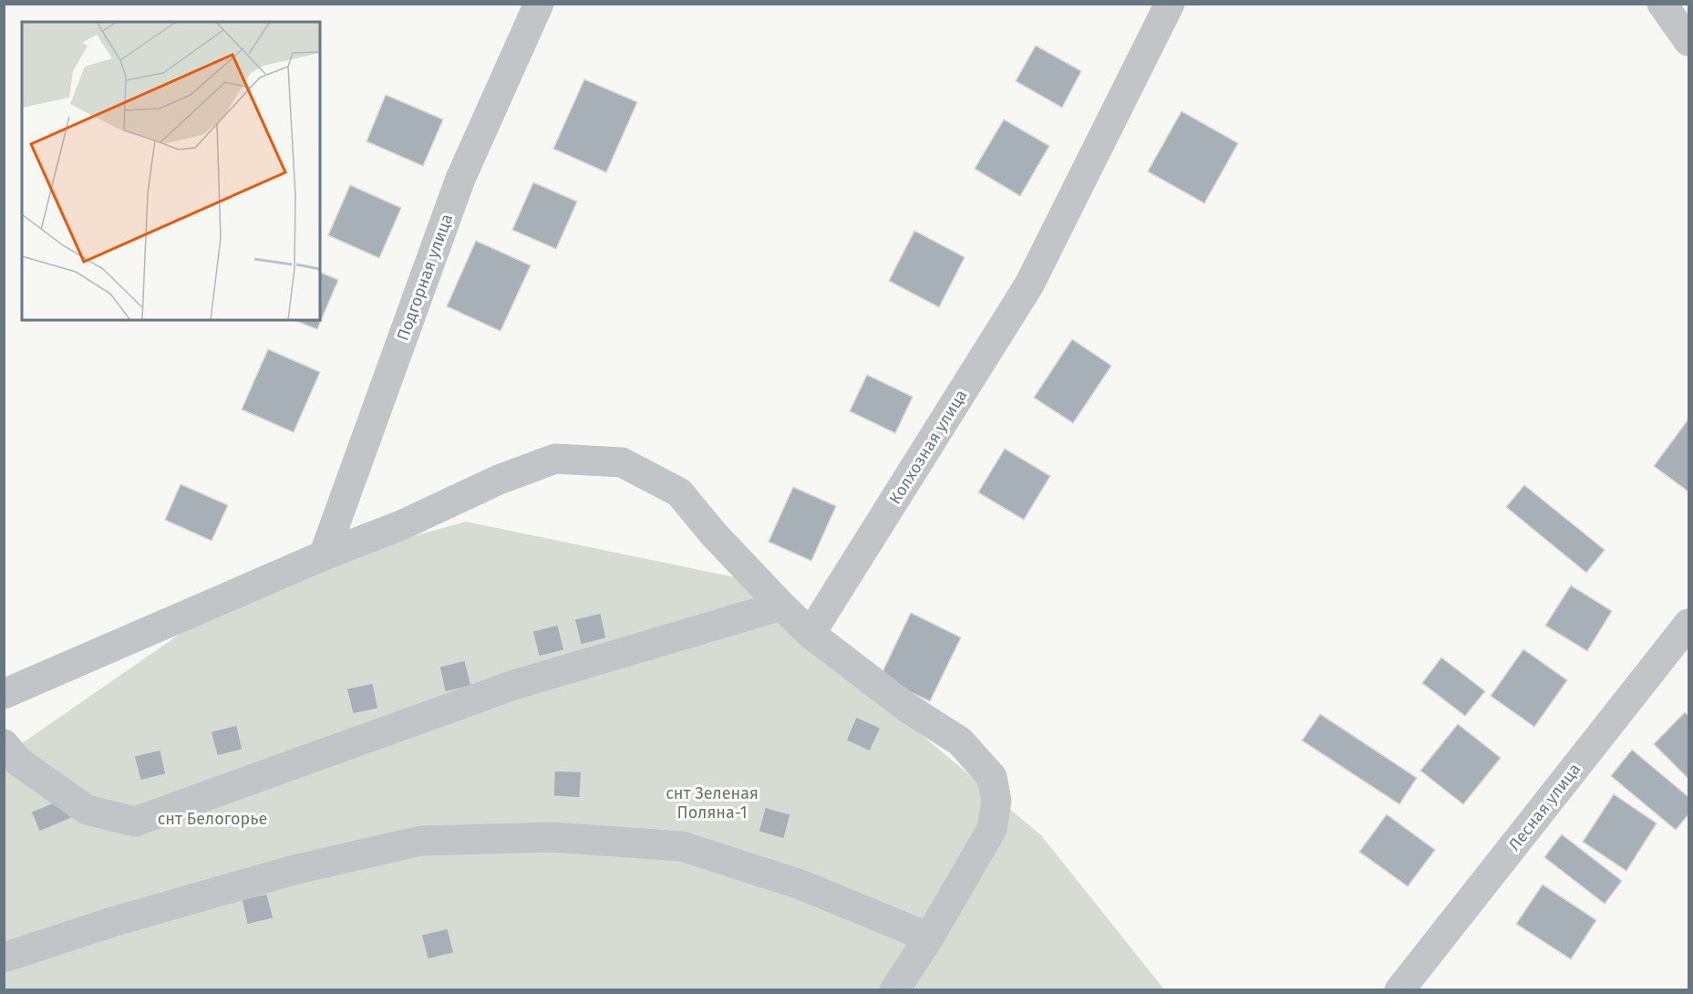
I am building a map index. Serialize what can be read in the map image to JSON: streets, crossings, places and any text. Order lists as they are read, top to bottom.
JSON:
{
  "streets": {
    "street": ["Подгорная улица", "Колхозная улица", "Лесная улица"]
  },
  "parks": ["снт Зеленая Поляна-1", "снт Белогорье"]
}
